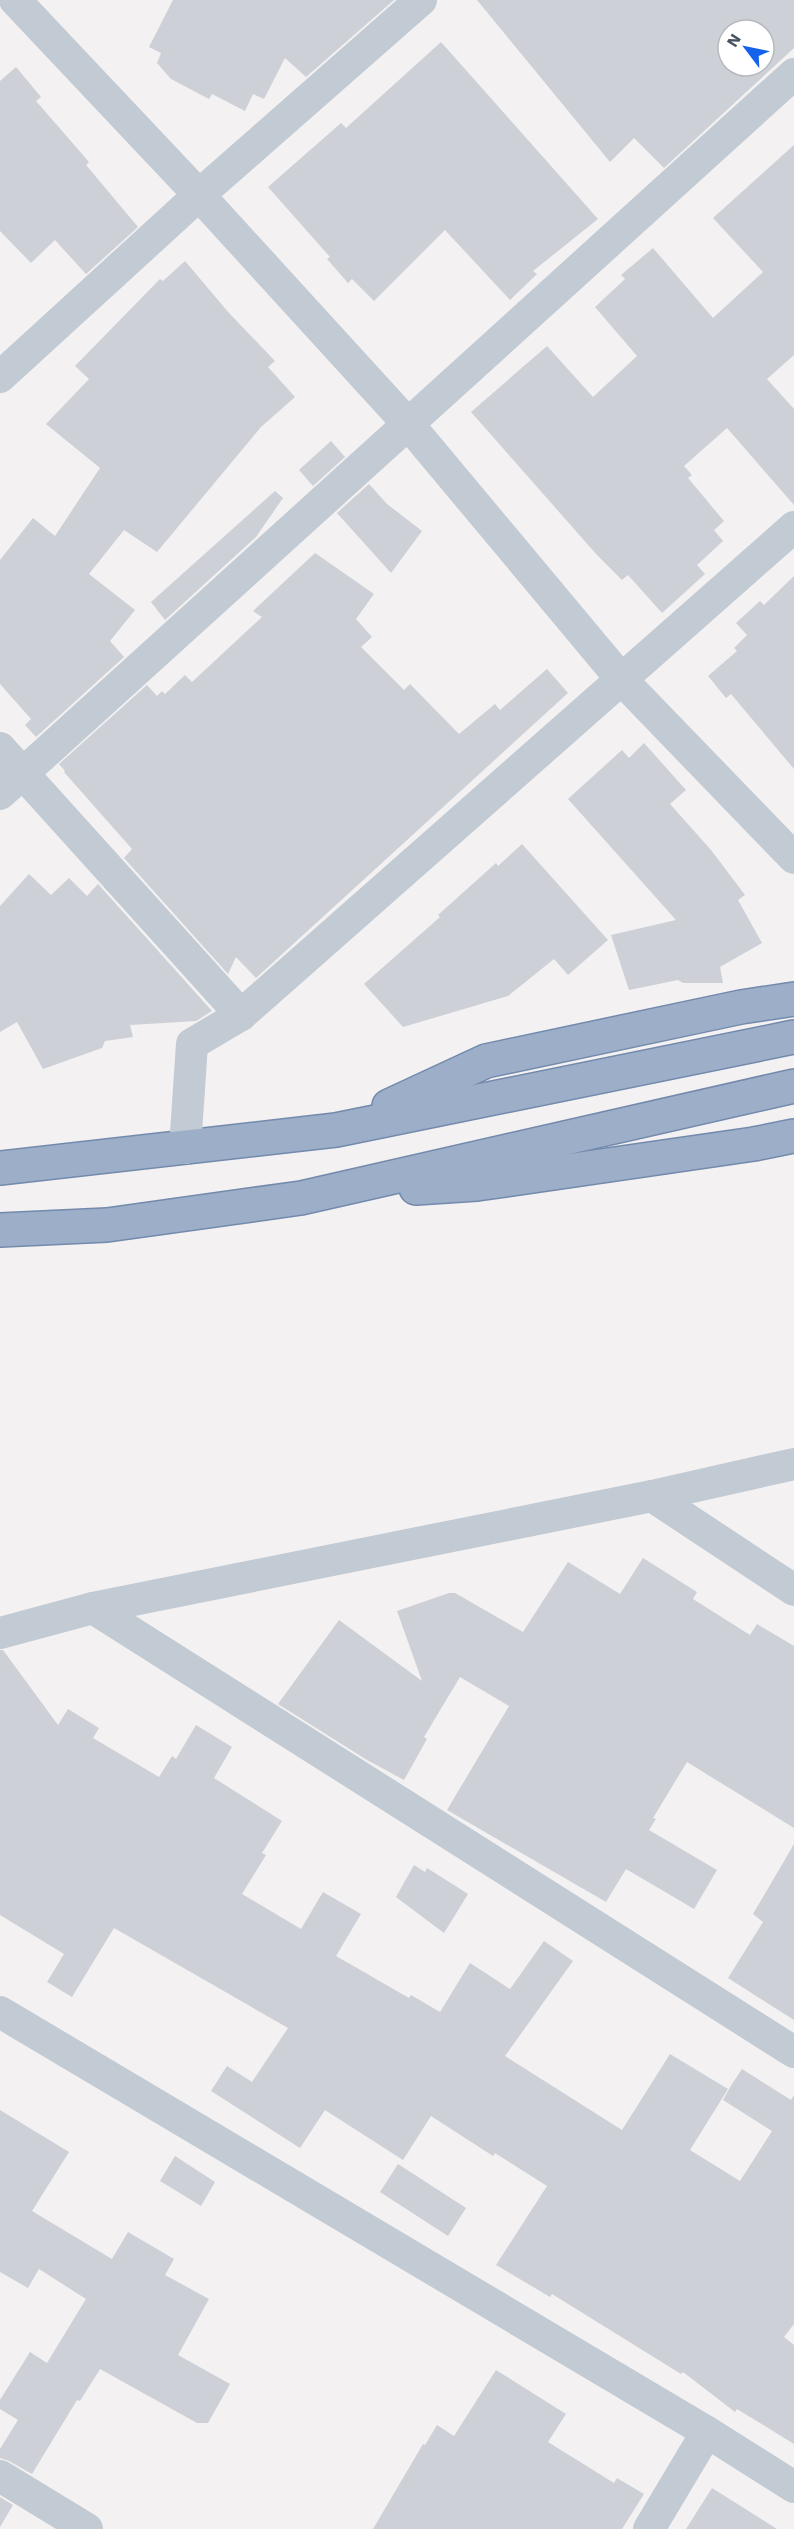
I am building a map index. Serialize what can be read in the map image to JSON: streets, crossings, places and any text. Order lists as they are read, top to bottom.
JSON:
{
  "north": "top left"
}
